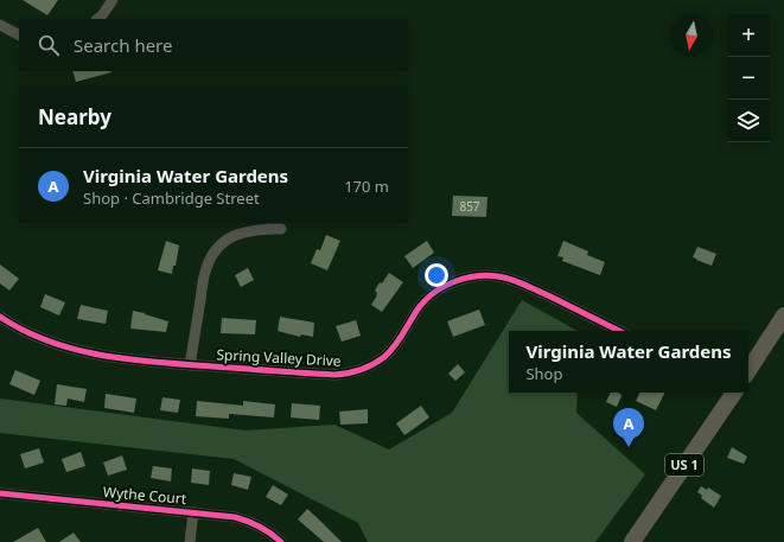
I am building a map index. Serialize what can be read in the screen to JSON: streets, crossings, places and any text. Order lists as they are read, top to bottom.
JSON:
{
  "streets": {
    "main road": ["US 1"],
    "street": ["Spring Valley Drive", "Wythe Court"]
  },
  "house_numbers": ["857"],
  "north": "bottom",
  "page": {
    "map_buttons": ["+", "−"],
    "search": "Search here",
    "heading": "Nearby",
    "list": [
      {
        "mark": "A",
        "name": "Virginia Water Gardens",
        "note": "Shop · Cambridge Street",
        "value": "170 m"
      }
    ],
    "popup": ["Virginia Water Gardens", "Shop"],
    "pins": "A"
  }
}
